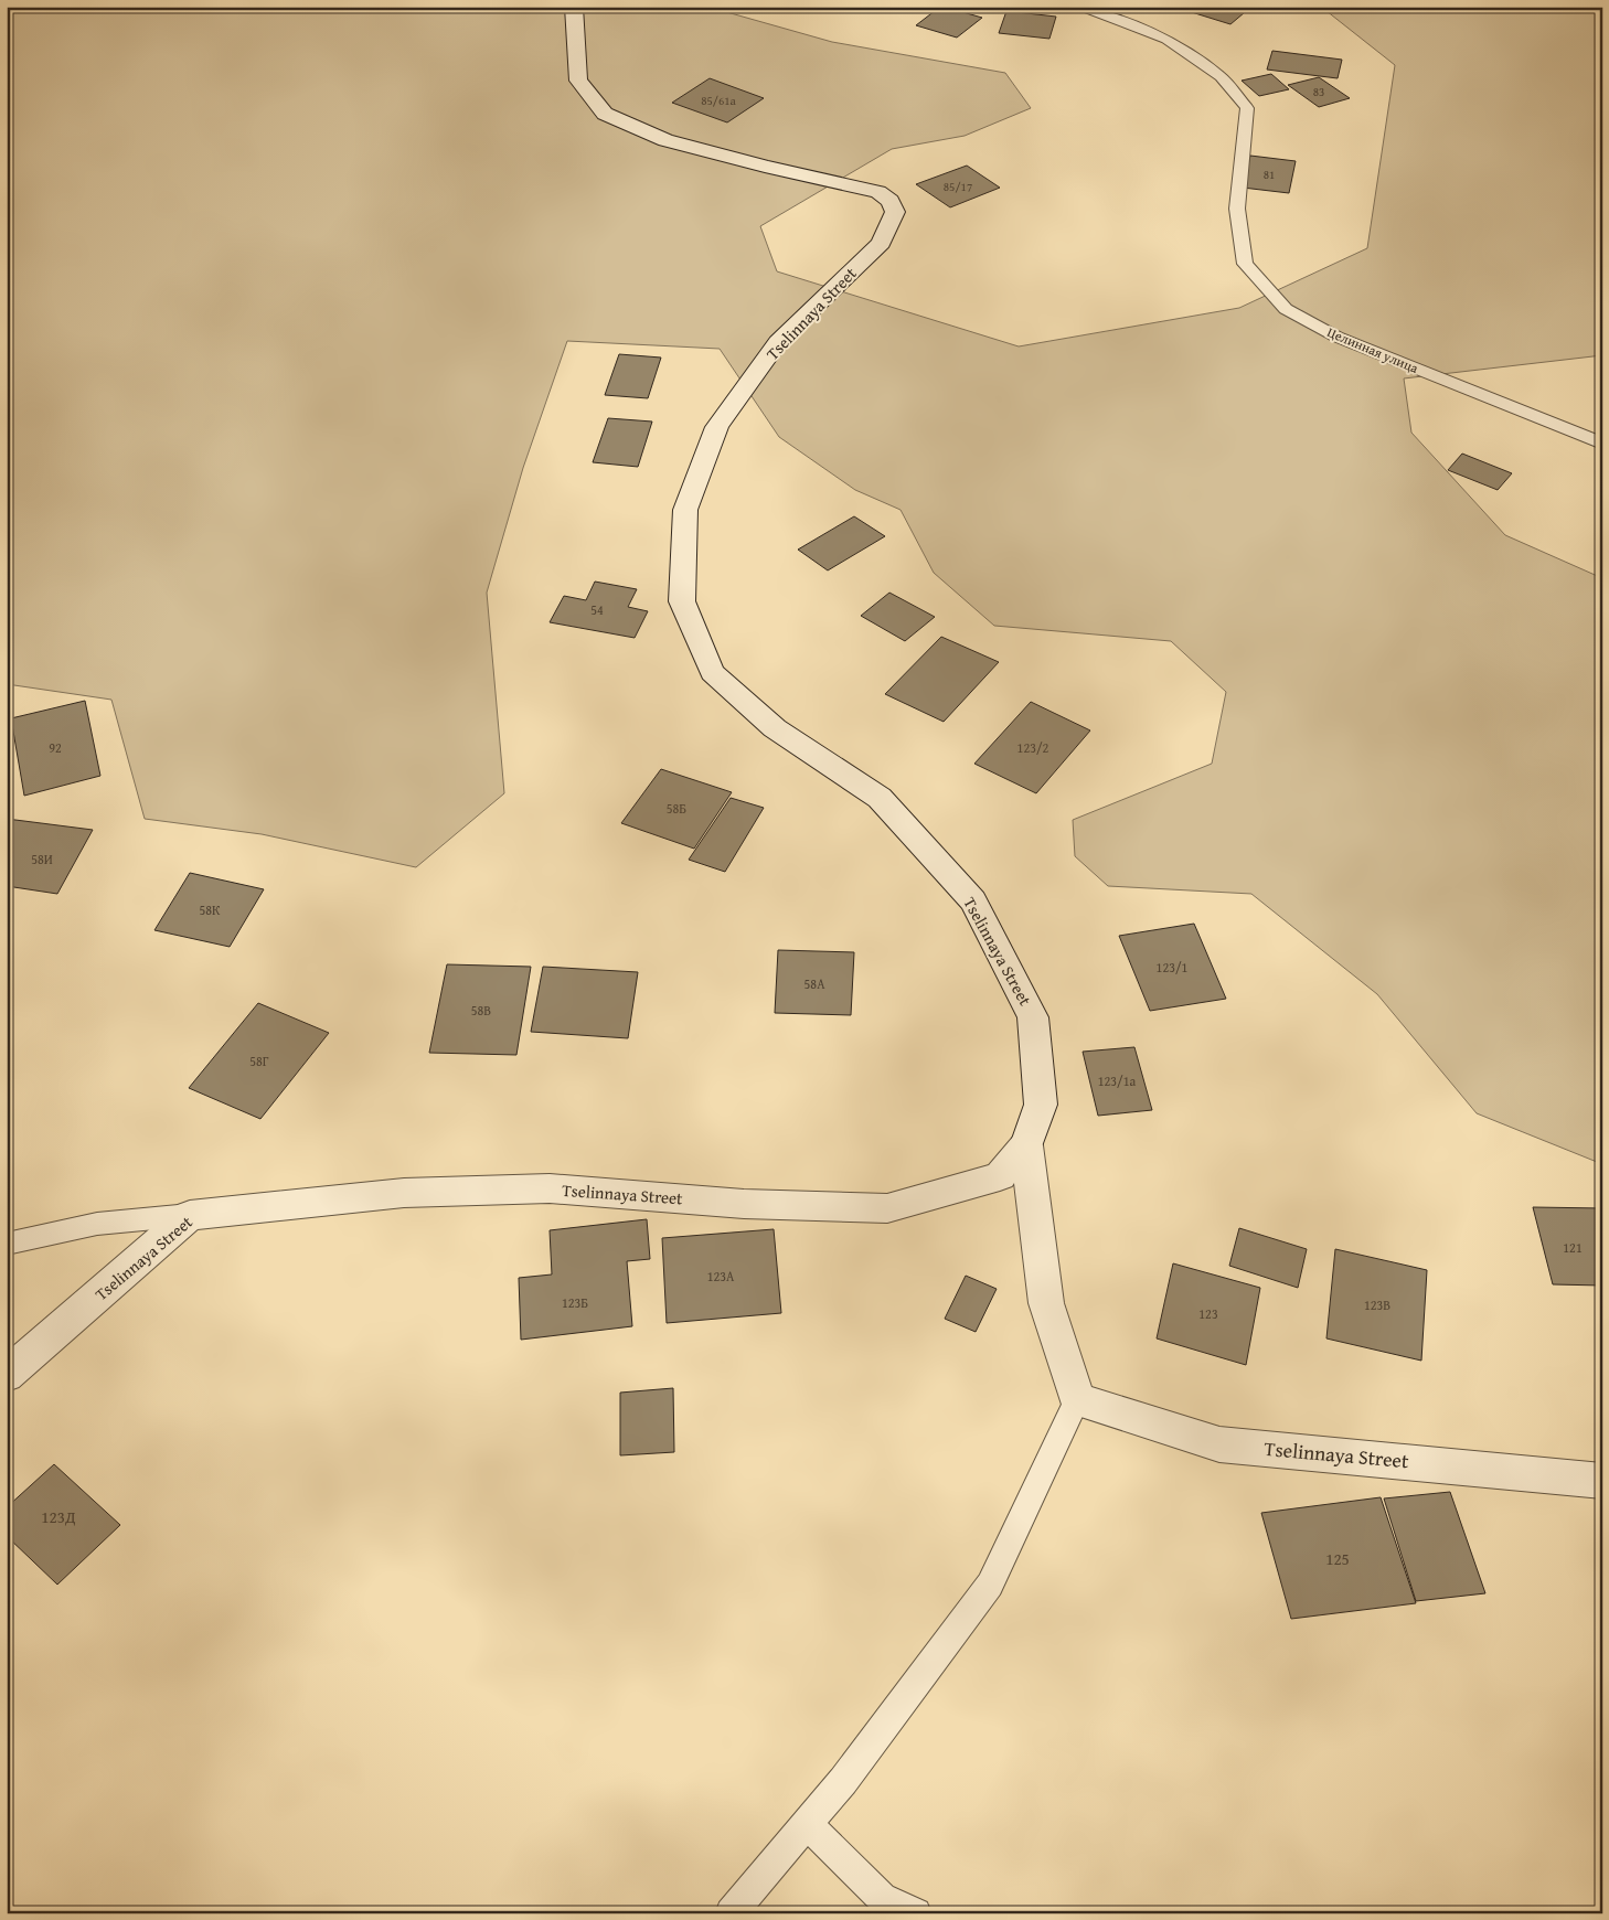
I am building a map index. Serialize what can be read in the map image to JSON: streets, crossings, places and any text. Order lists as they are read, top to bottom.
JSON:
{
  "streets": {
    "street": ["Tselinnaya Street"],
    "lane": ["Целинная улица"]
  },
  "house_numbers": [
    "83",
    "85/61а",
    "81",
    "85/17",
    "54",
    "92",
    "123/2",
    "58Б",
    "58И",
    "58К",
    "123/1",
    "58А",
    "58В",
    "58Г",
    "123/1а",
    "121",
    "123А",
    "123Б",
    "123В",
    "123",
    "123Д",
    "125"
  ]
}
